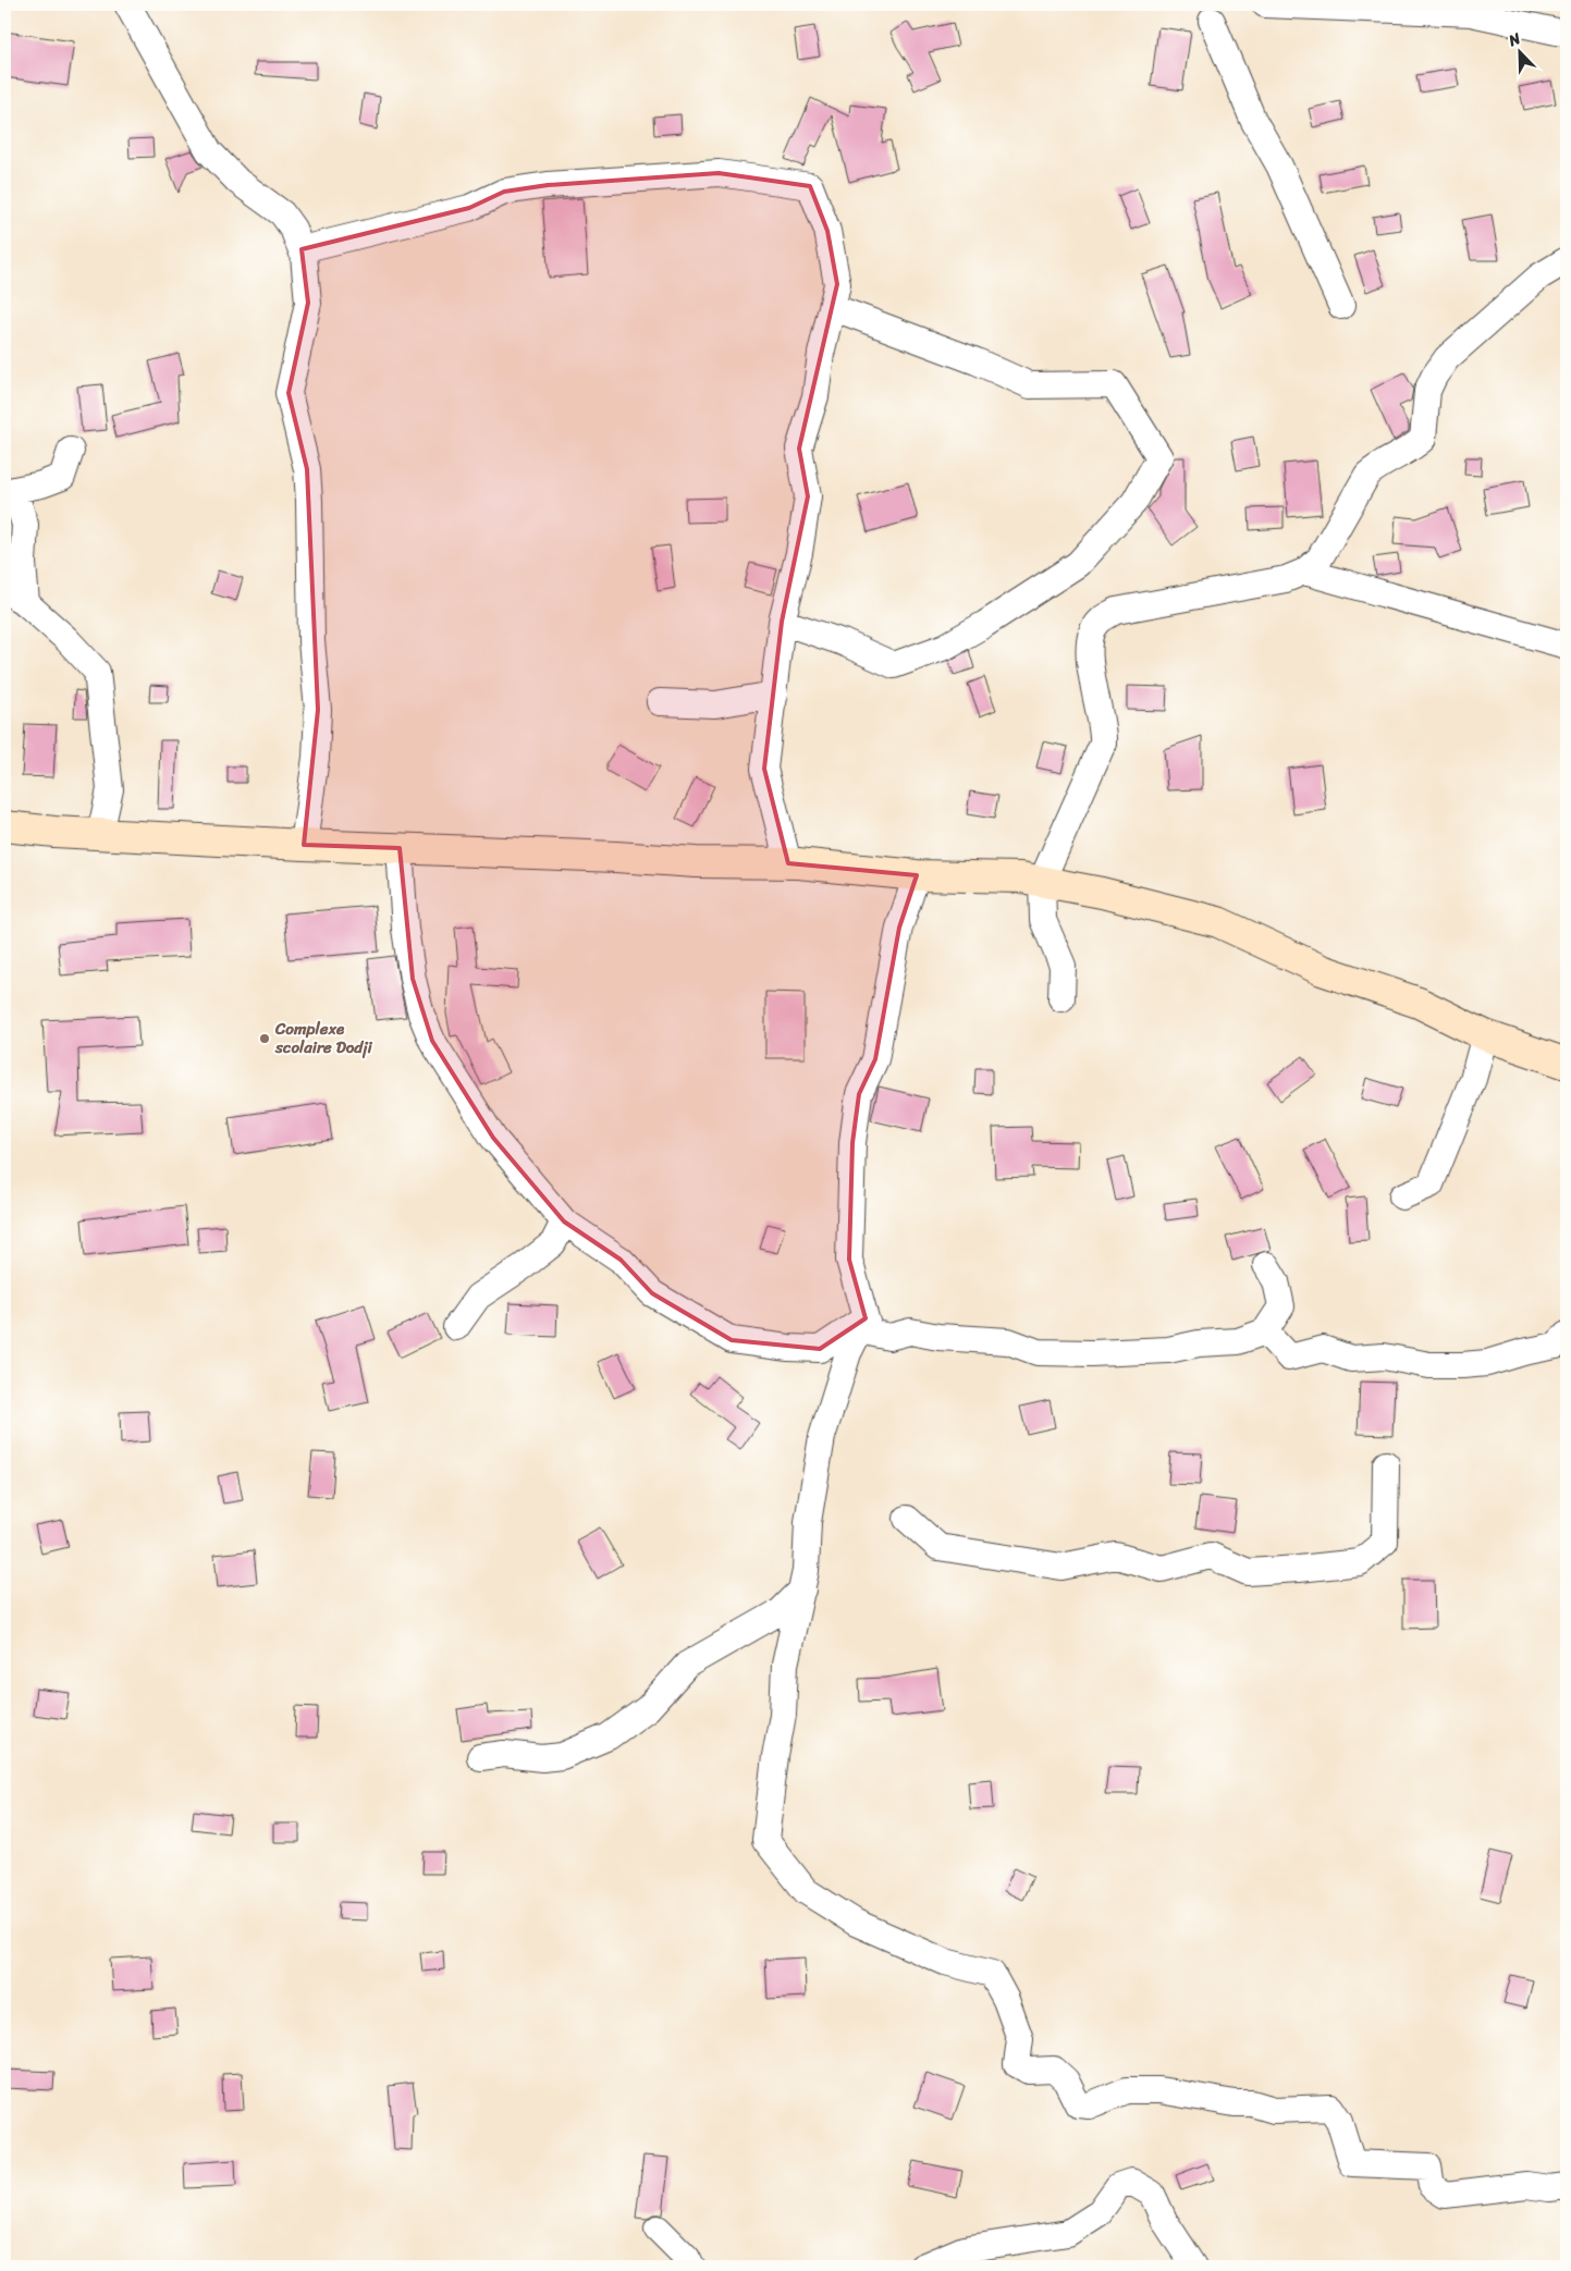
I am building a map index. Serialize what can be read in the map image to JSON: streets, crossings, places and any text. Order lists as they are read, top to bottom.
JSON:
{
  "places": ["Complexe scolaire Dodji"],
  "north": "top left"
}
